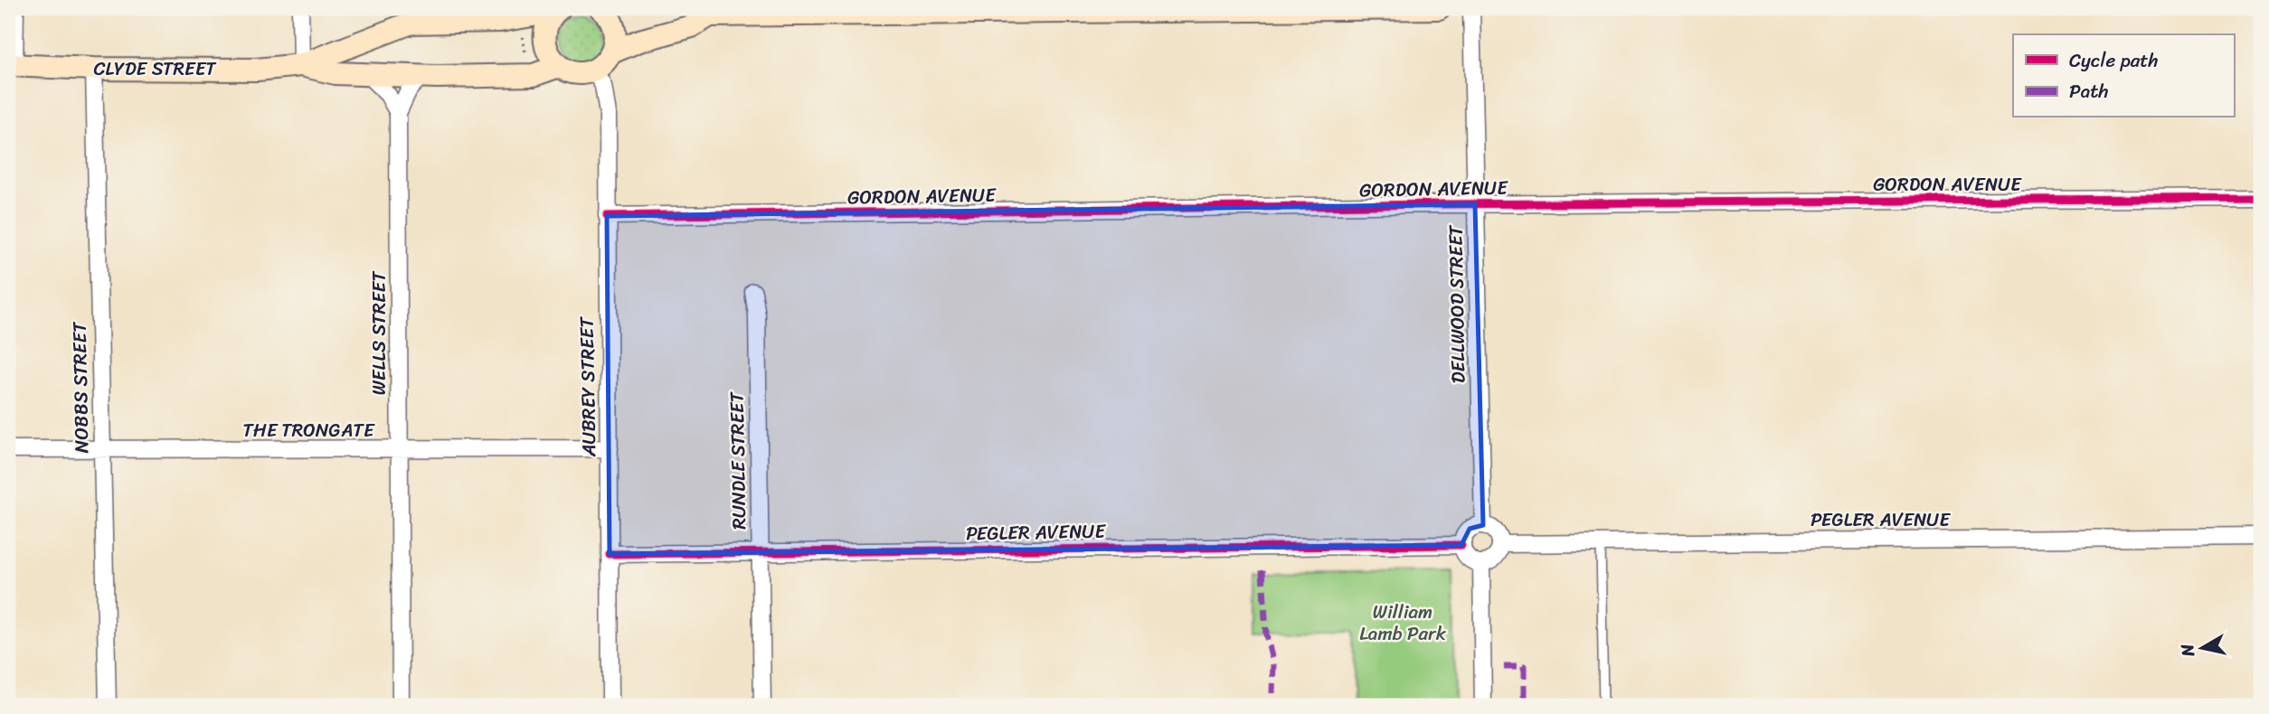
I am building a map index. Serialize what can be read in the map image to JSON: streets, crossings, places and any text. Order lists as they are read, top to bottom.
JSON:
{
  "streets": {
    "main road": ["CLYDE STREET"],
    "street": [
      "GORDON AVENUE",
      "DELLWOOD STREET",
      "WELLS STREET",
      "AUBREY STREET",
      "NOBBS STREET",
      "THE TRONGATE",
      "RUNDLE STREET",
      "PEGLER AVENUE"
    ]
  },
  "crossings": [
    ["CLYDE STREET", "WELLS STREET"],
    ["CLYDE STREET", "NOBBS STREET"],
    ["GORDON AVENUE", "DELLWOOD STREET"],
    ["GORDON AVENUE", "AUBREY STREET"],
    ["DELLWOOD STREET", "PEGLER AVENUE"],
    ["WELLS STREET", "THE TRONGATE"],
    ["AUBREY STREET", "THE TRONGATE"],
    ["AUBREY STREET", "PEGLER AVENUE"],
    ["NOBBS STREET", "THE TRONGATE"],
    ["RUNDLE STREET", "PEGLER AVENUE"]
  ],
  "parks": ["William Lamb Park"],
  "legend": ["Cycle path", "Path"],
  "north": "left"
}
